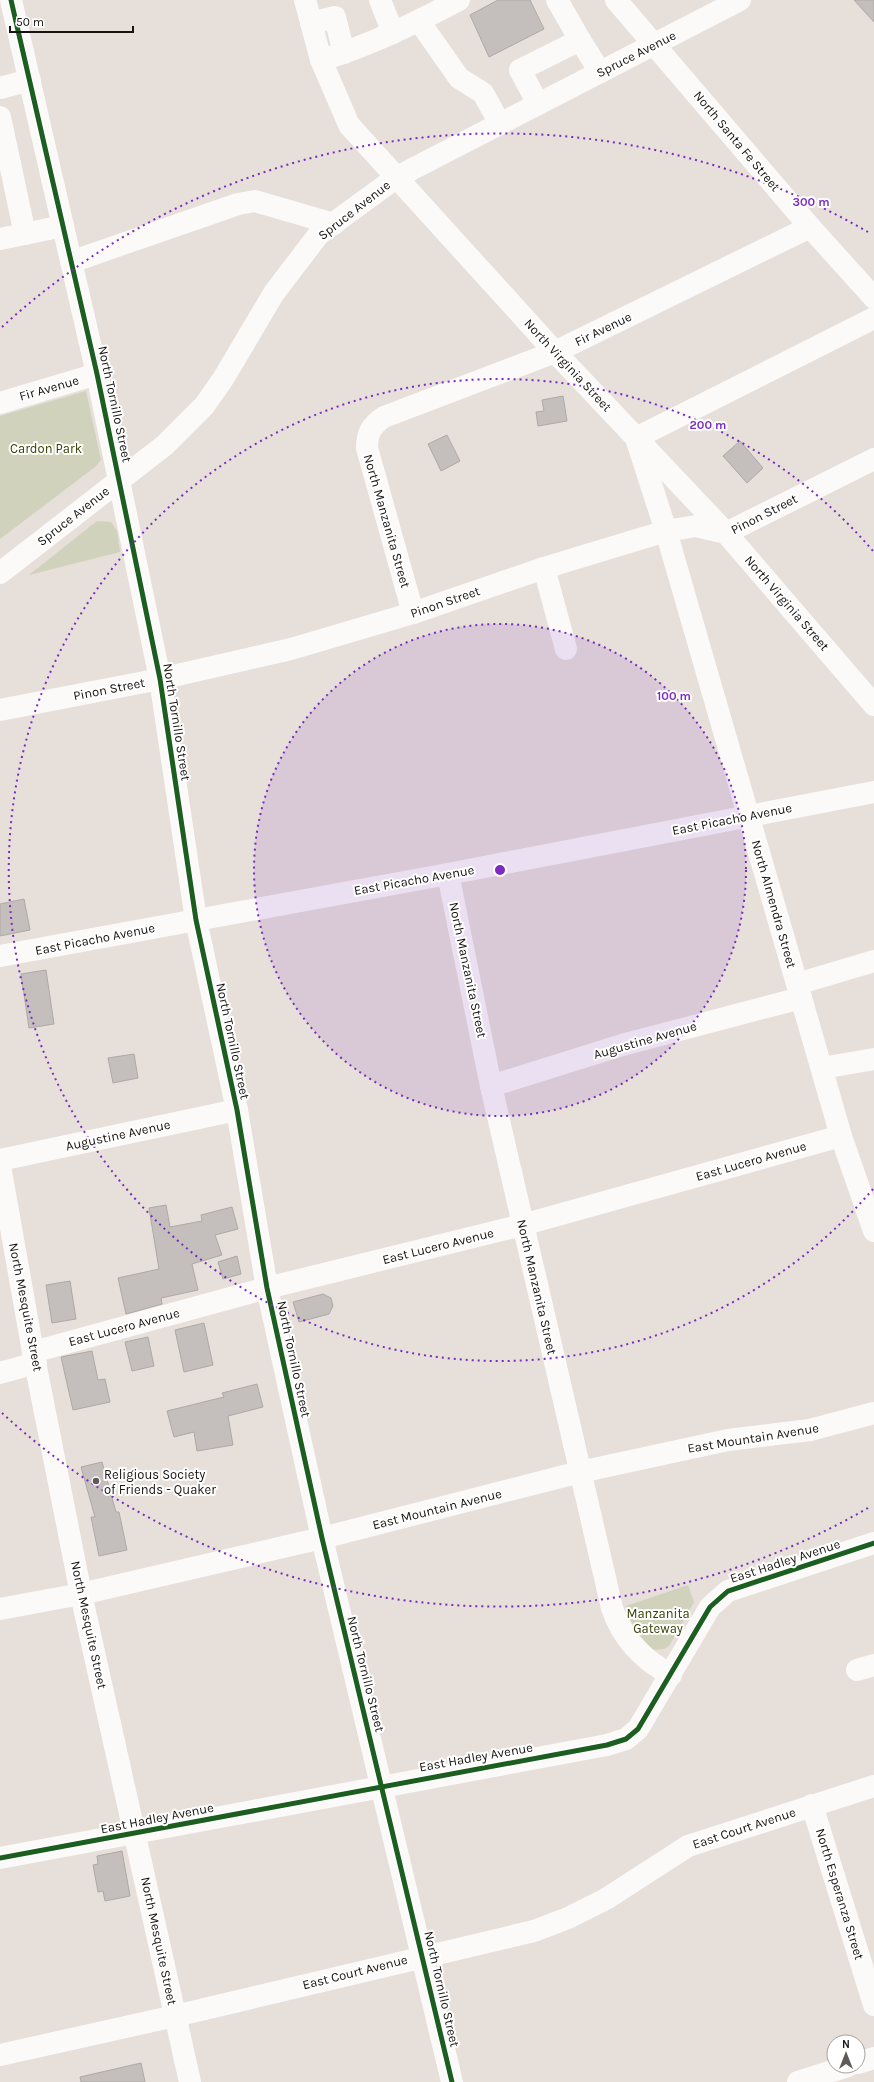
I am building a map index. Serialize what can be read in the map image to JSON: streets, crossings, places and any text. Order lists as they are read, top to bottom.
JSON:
{
  "streets": {
    "street": [
      "Spruce Avenue",
      "North Santa Fe Street",
      "Fir Avenue",
      "North Virginia Street",
      "North Tornillo Street",
      "Pinon Street",
      "North Manzanita Street",
      "East Picacho Avenue",
      "North Almendra Street",
      "Augustine Avenue",
      "East Lucero Avenue",
      "North Mesquite Street",
      "East Mountain Avenue",
      "East Hadley Avenue",
      "East Court Avenue",
      "North Esperanza Street"
    ]
  },
  "crossings": [
    ["Spruce Avenue", "North Santa Fe Street"],
    ["Spruce Avenue", "North Virginia Street"],
    ["Spruce Avenue", "North Tornillo Street"],
    ["North Santa Fe Street", "Fir Avenue"],
    ["Fir Avenue", "North Virginia Street"],
    ["Fir Avenue", "North Tornillo Street"],
    ["Fir Avenue", "North Manzanita Street"],
    ["North Virginia Street", "Pinon Street"],
    ["North Virginia Street", "North Almendra Street"],
    ["North Tornillo Street", "Pinon Street"],
    ["North Tornillo Street", "East Picacho Avenue"],
    ["North Tornillo Street", "Augustine Avenue"],
    ["North Tornillo Street", "East Lucero Avenue"],
    ["North Tornillo Street", "East Mountain Avenue"],
    ["North Tornillo Street", "East Hadley Avenue"],
    ["North Tornillo Street", "East Court Avenue"],
    ["Pinon Street", "North Manzanita Street"],
    ["Pinon Street", "North Almendra Street"],
    ["North Manzanita Street", "East Picacho Avenue"],
    ["North Manzanita Street", "Augustine Avenue"],
    ["North Manzanita Street", "East Lucero Avenue"],
    ["North Manzanita Street", "East Mountain Avenue"],
    ["North Manzanita Street", "East Hadley Avenue"],
    ["East Picacho Avenue", "North Almendra Street"],
    ["North Almendra Street", "Augustine Avenue"],
    ["North Almendra Street", "East Lucero Avenue"],
    ["East Lucero Avenue", "North Mesquite Street"],
    ["North Mesquite Street", "East Mountain Avenue"],
    ["North Mesquite Street", "East Hadley Avenue"],
    ["North Mesquite Street", "East Court Avenue"],
    ["East Court Avenue", "North Esperanza Street"]
  ],
  "parks": ["Cardon Park", "Manzanita Gateway"],
  "places": ["Religious Society of Friends - Quaker"],
  "scale_bar": "50 m",
  "north": "top",
  "rings": ["300 m", "200 m", "100 m"]
}
